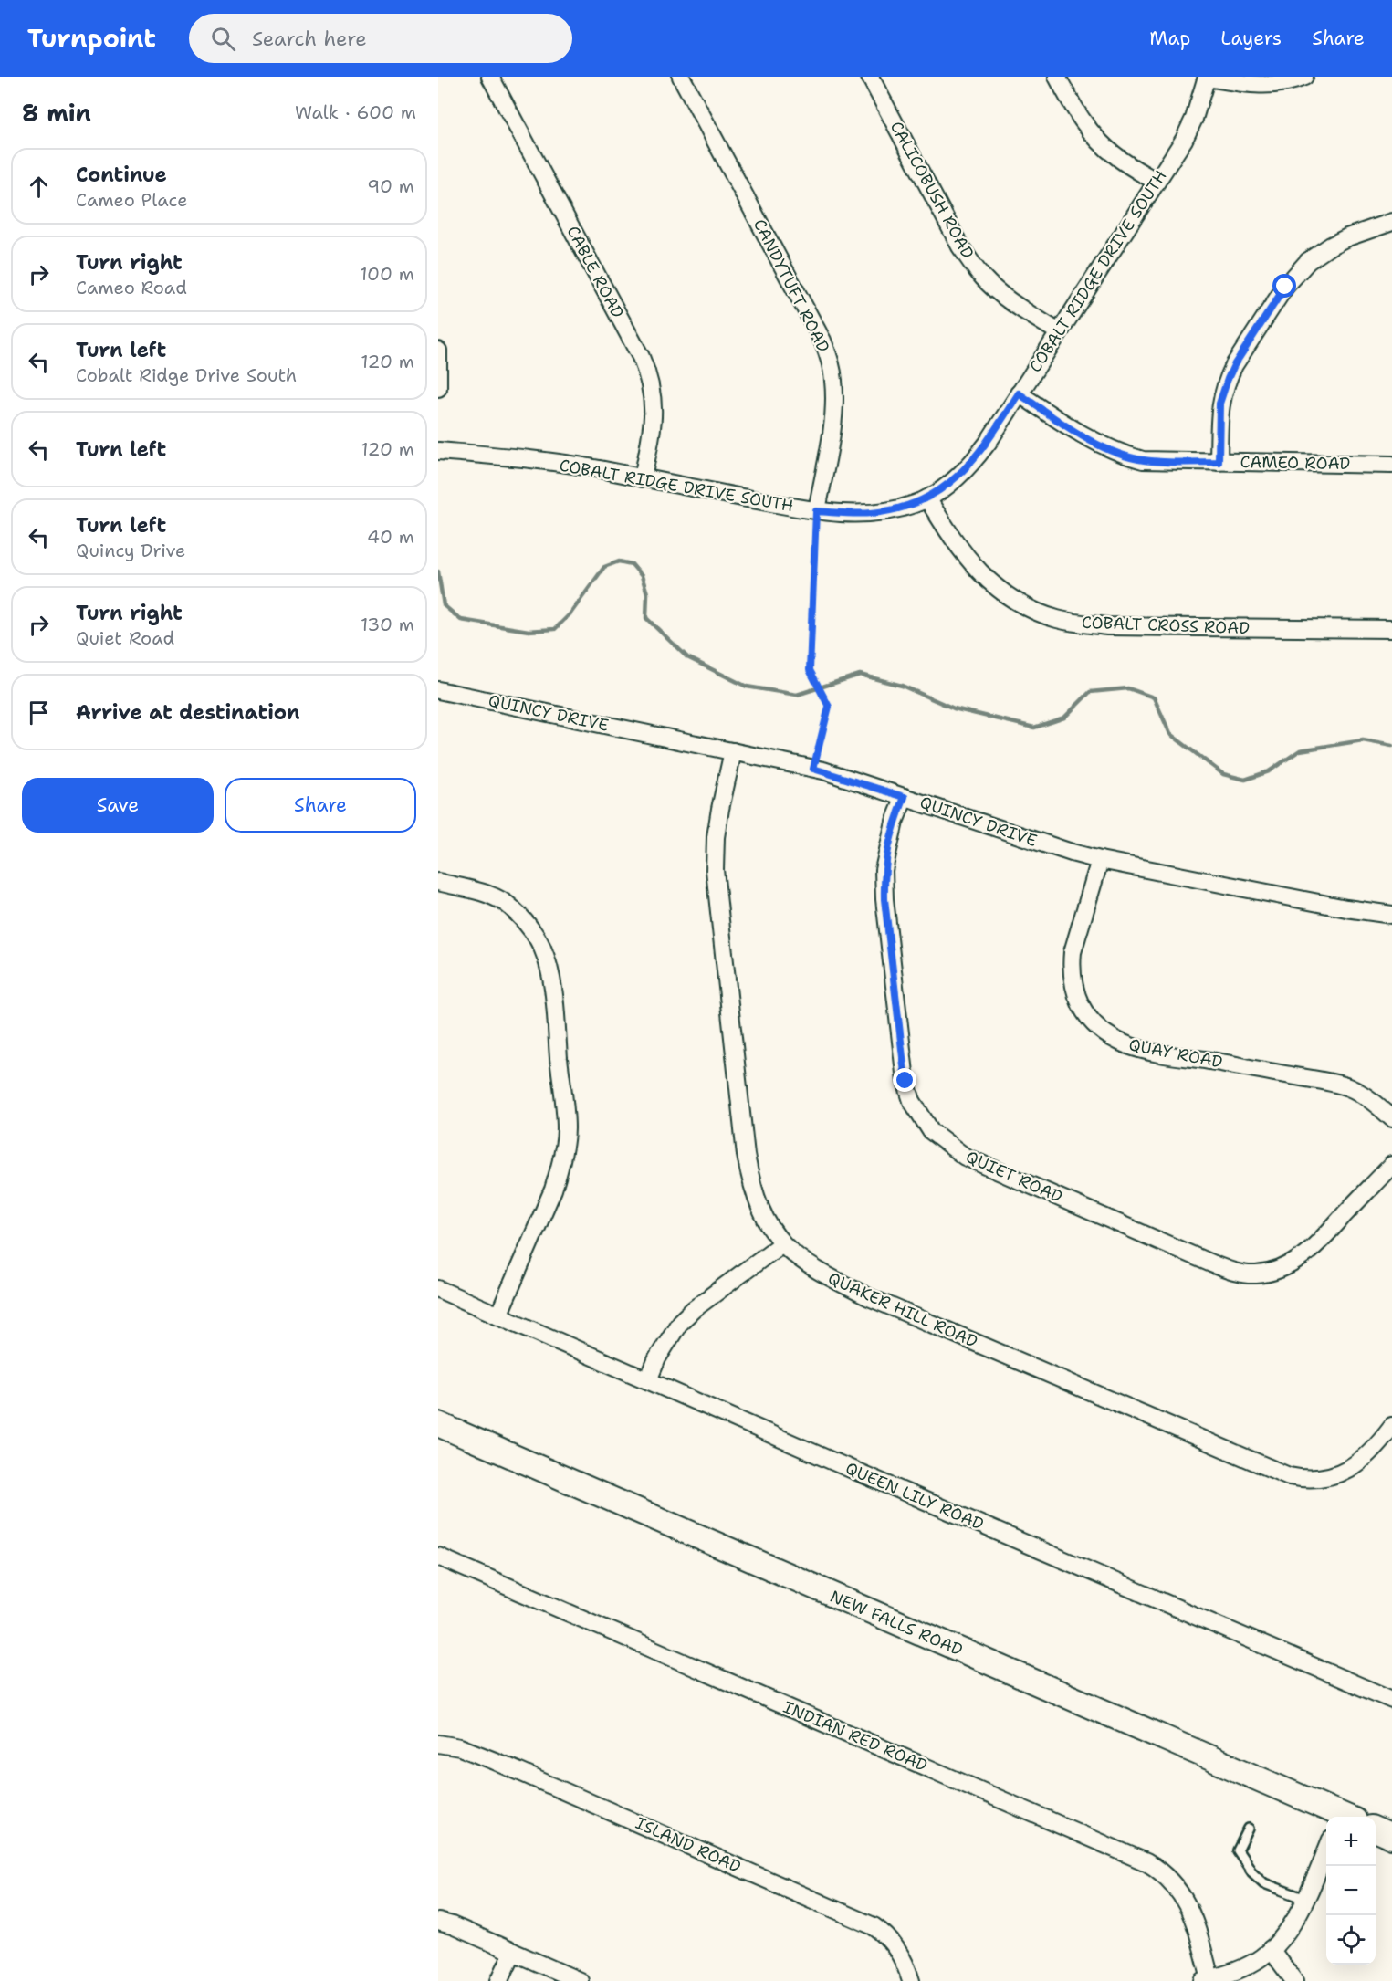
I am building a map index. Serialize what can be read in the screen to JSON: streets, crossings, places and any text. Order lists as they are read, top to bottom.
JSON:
{
  "streets": {
    "main road": ["NEW FALLS ROAD"],
    "street": [
      "CALICOBUSH ROAD",
      "COBALT RIDGE DRIVE SOUTH",
      "CABLE ROAD",
      "CANDYTUFT ROAD",
      "CAMEO ROAD",
      "COBALT CROSS ROAD",
      "QUINCY DRIVE",
      "QUAY ROAD",
      "QUIET ROAD",
      "QUAKER HILL ROAD",
      "QUEEN LILY ROAD",
      "INDIAN RED ROAD",
      "ISLAND ROAD"
    ]
  },
  "crossings": [
    ["CALICOBUSH ROAD", "COBALT RIDGE DRIVE SOUTH"],
    ["COBALT RIDGE DRIVE SOUTH", "CABLE ROAD"],
    ["COBALT RIDGE DRIVE SOUTH", "CANDYTUFT ROAD"],
    ["COBALT RIDGE DRIVE SOUTH", "CAMEO ROAD"],
    ["COBALT RIDGE DRIVE SOUTH", "COBALT CROSS ROAD"],
    ["QUINCY DRIVE", "QUAY ROAD"],
    ["QUINCY DRIVE", "QUIET ROAD"],
    ["QUINCY DRIVE", "QUAKER HILL ROAD"]
  ],
  "page": {
    "header": "Turnpoint",
    "search": "Search here",
    "nav": ["Map", "Layers", "Share"],
    "heading": ["8 min", "Walk · 600 m"],
    "list": [
      ["Continue", "Cameo Place", "90 m"],
      ["Turn right", "Cameo Road", "100 m"],
      ["Turn left", "Cobalt Ridge Drive South", "120 m"],
      ["Turn left", "120 m"],
      ["Turn left", "Quincy Drive", "40 m"],
      ["Turn right", "Quiet Road", "130 m"],
      "Arrive at destination"
    ],
    "buttons": ["Save", "Share"],
    "map_buttons": ["+", "−"]
  }
}
